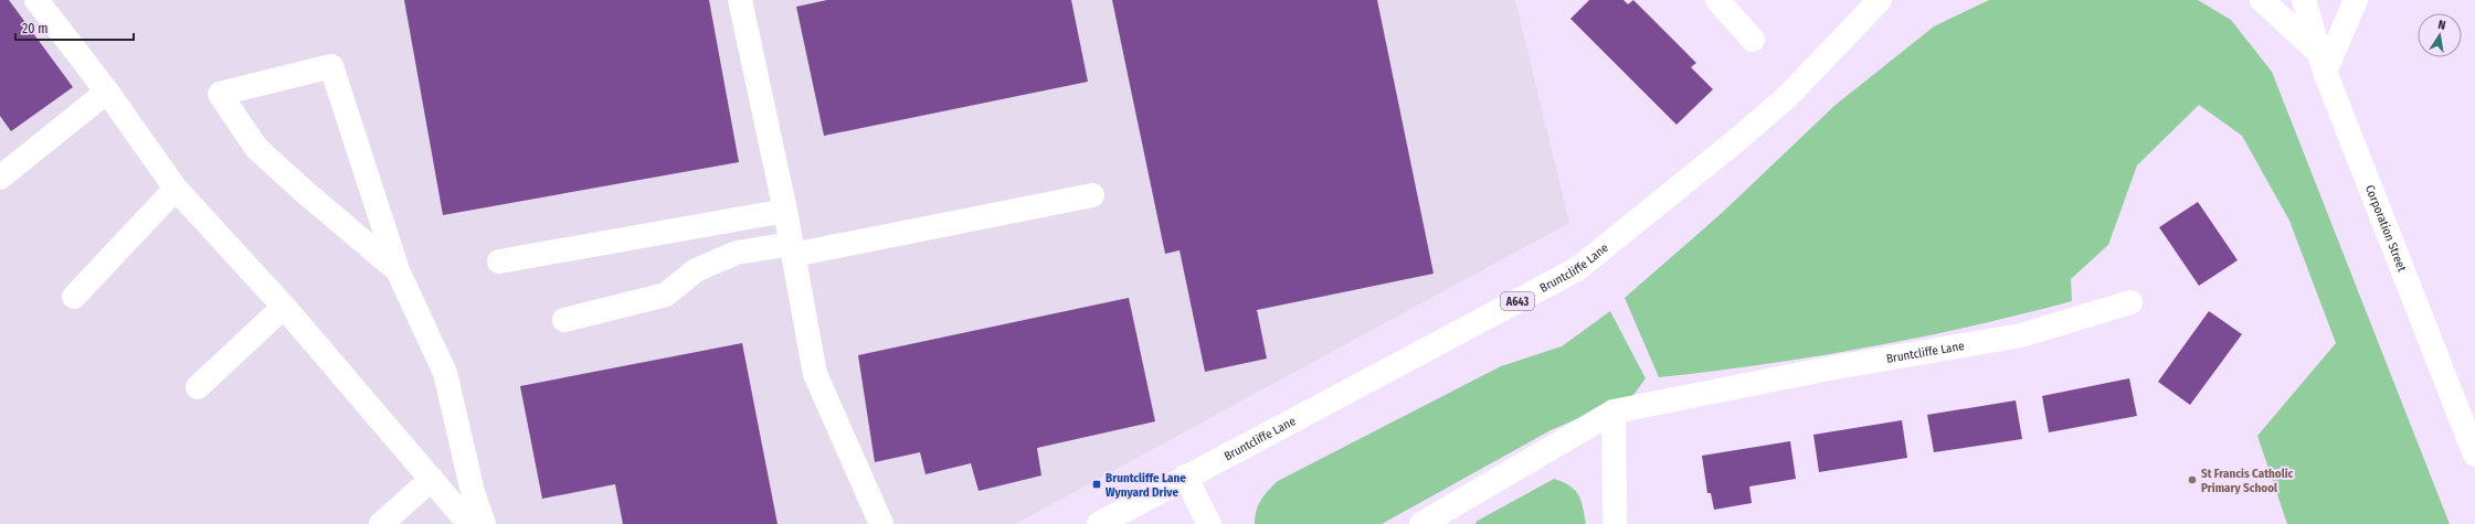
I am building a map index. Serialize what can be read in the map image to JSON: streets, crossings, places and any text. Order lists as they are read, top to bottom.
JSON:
{
  "streets": {
    "main road": ["Corporation Street", "Bruntcliffe Lane", "A643"]
  },
  "places": {
    "other": ["St Francis Catholic Primary School"],
    "transit": ["Bruntcliffe Lane Wynyard Drive"]
  },
  "scale_bar": "20 m",
  "north": "top"
}
